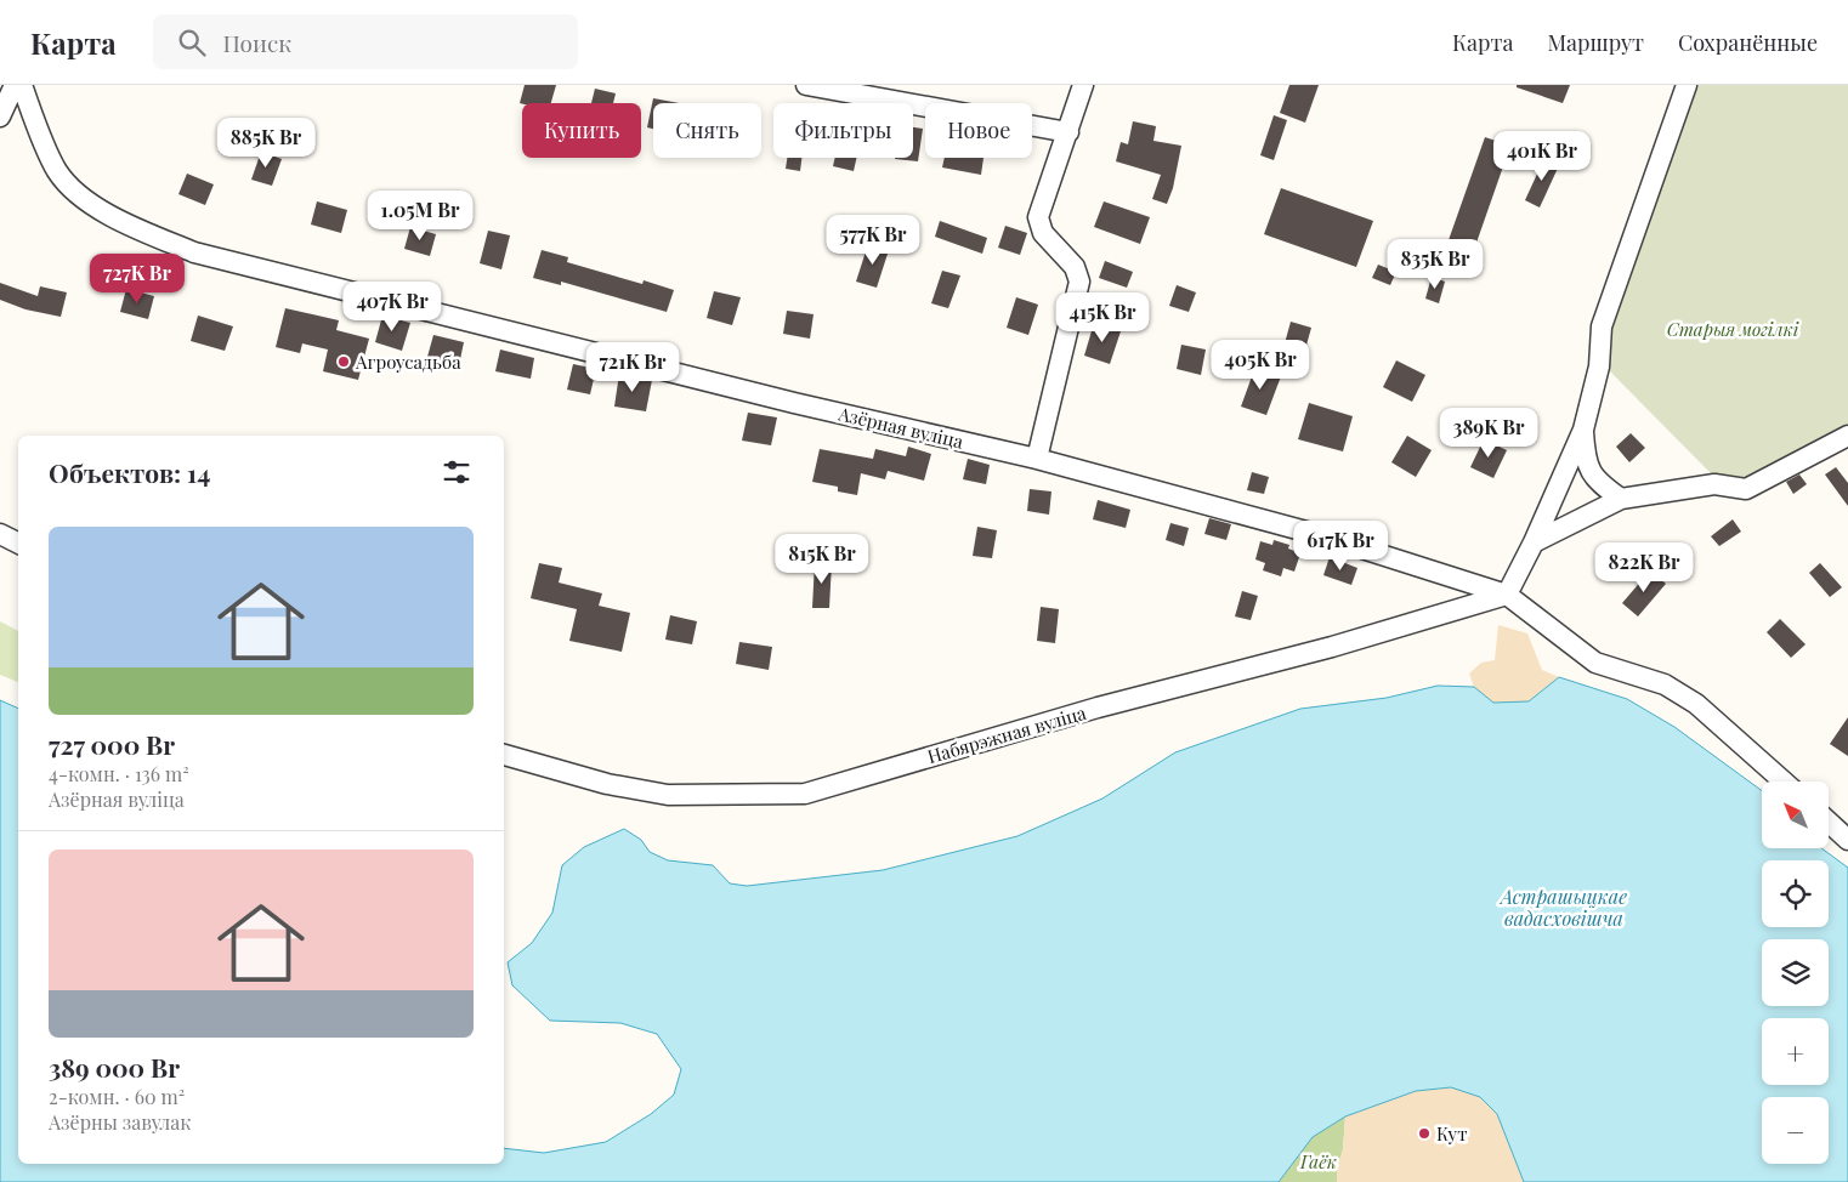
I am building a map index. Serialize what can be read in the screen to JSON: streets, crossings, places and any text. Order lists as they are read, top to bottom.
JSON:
{
  "streets": {
    "street": ["Азёрная вуліца", "Набярэжная вуліца"]
  },
  "crossings": [
    ["Азёрная вуліца", "Набярэжная вуліца"]
  ],
  "water": ["Астрашыцкае вадасховішча"],
  "parks": ["Старыя могілкі", "Гаёк"],
  "places": ["Агроусадьба", "Кут"],
  "north": "top left",
  "page": {
    "header": "Карта",
    "search": "Поиск",
    "nav": ["Карта", "Маршрут", "Сохранённые"],
    "chip": [
      "Купить",
      "Снять",
      "Фильтры",
      "Новое"
    ],
    "price": [
      "885K Br",
      "401K Br",
      "1.05M Br",
      "577K Br",
      "835K Br",
      "727K Br",
      "407K Br",
      "415K Br",
      "405K Br",
      "721K Br",
      "389K Br",
      "617K Br",
      "815K Br",
      "822K Br"
    ],
    "heading": "Объектов: 14",
    "list": [
      {
        "name": "727 000 Br",
        "note": "4-комн. · 136 m² · Азёрная вуліца"
      },
      {
        "name": "389 000 Br",
        "note": "2-комн. · 60 m² · Азёрны завулак"
      }
    ],
    "map_buttons": ["+", "−"]
  }
}
